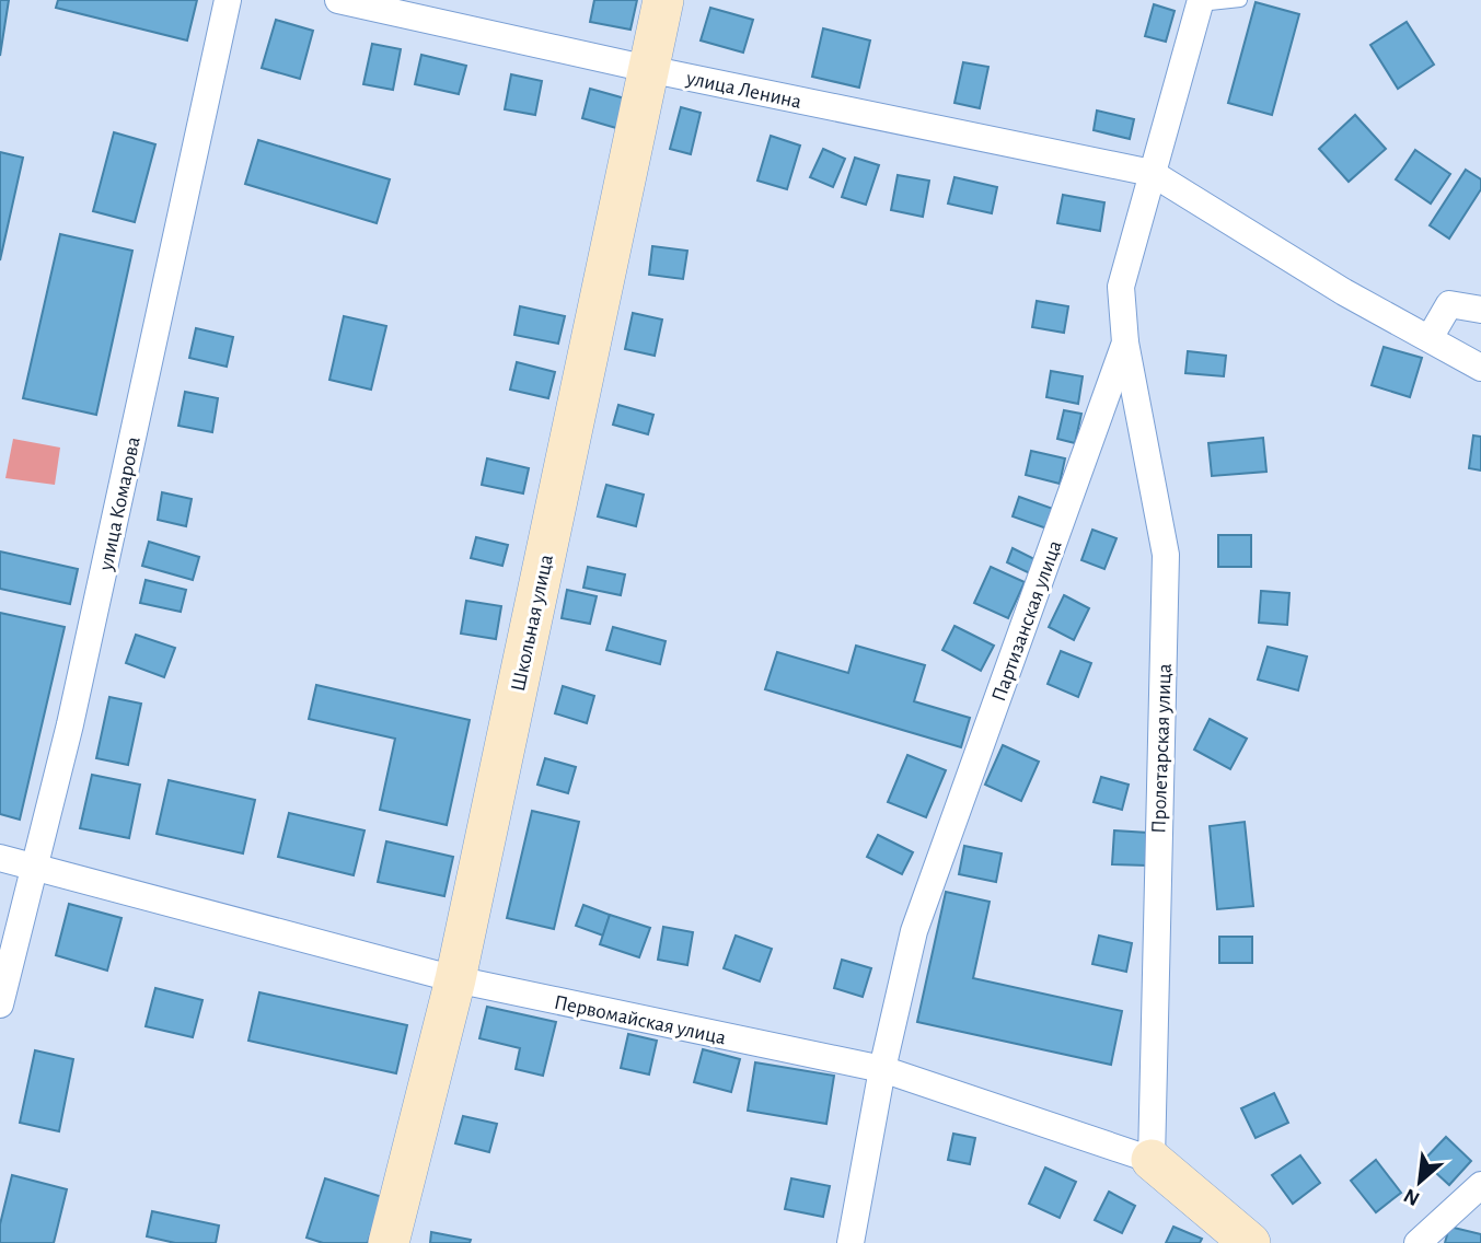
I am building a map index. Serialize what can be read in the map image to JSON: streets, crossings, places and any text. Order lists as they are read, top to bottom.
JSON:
{
  "streets": {
    "street": [
      "улица Ленина",
      "улица Комарова",
      "Партизанская улица",
      "Школьная улица",
      "Пролетарская улица",
      "Первомайская улица"
    ]
  },
  "crossings": [
    ["улица Ленина", "Партизанская улица"],
    ["улица Ленина", "Школьная улица"],
    ["улица Комарова", "Первомайская улица"],
    ["Партизанская улица", "Пролетарская улица"],
    ["Партизанская улица", "Первомайская улица"],
    ["Школьная улица", "Первомайская улица"],
    ["Пролетарская улица", "Первомайская улица"]
  ],
  "north": "bottom left"
}
